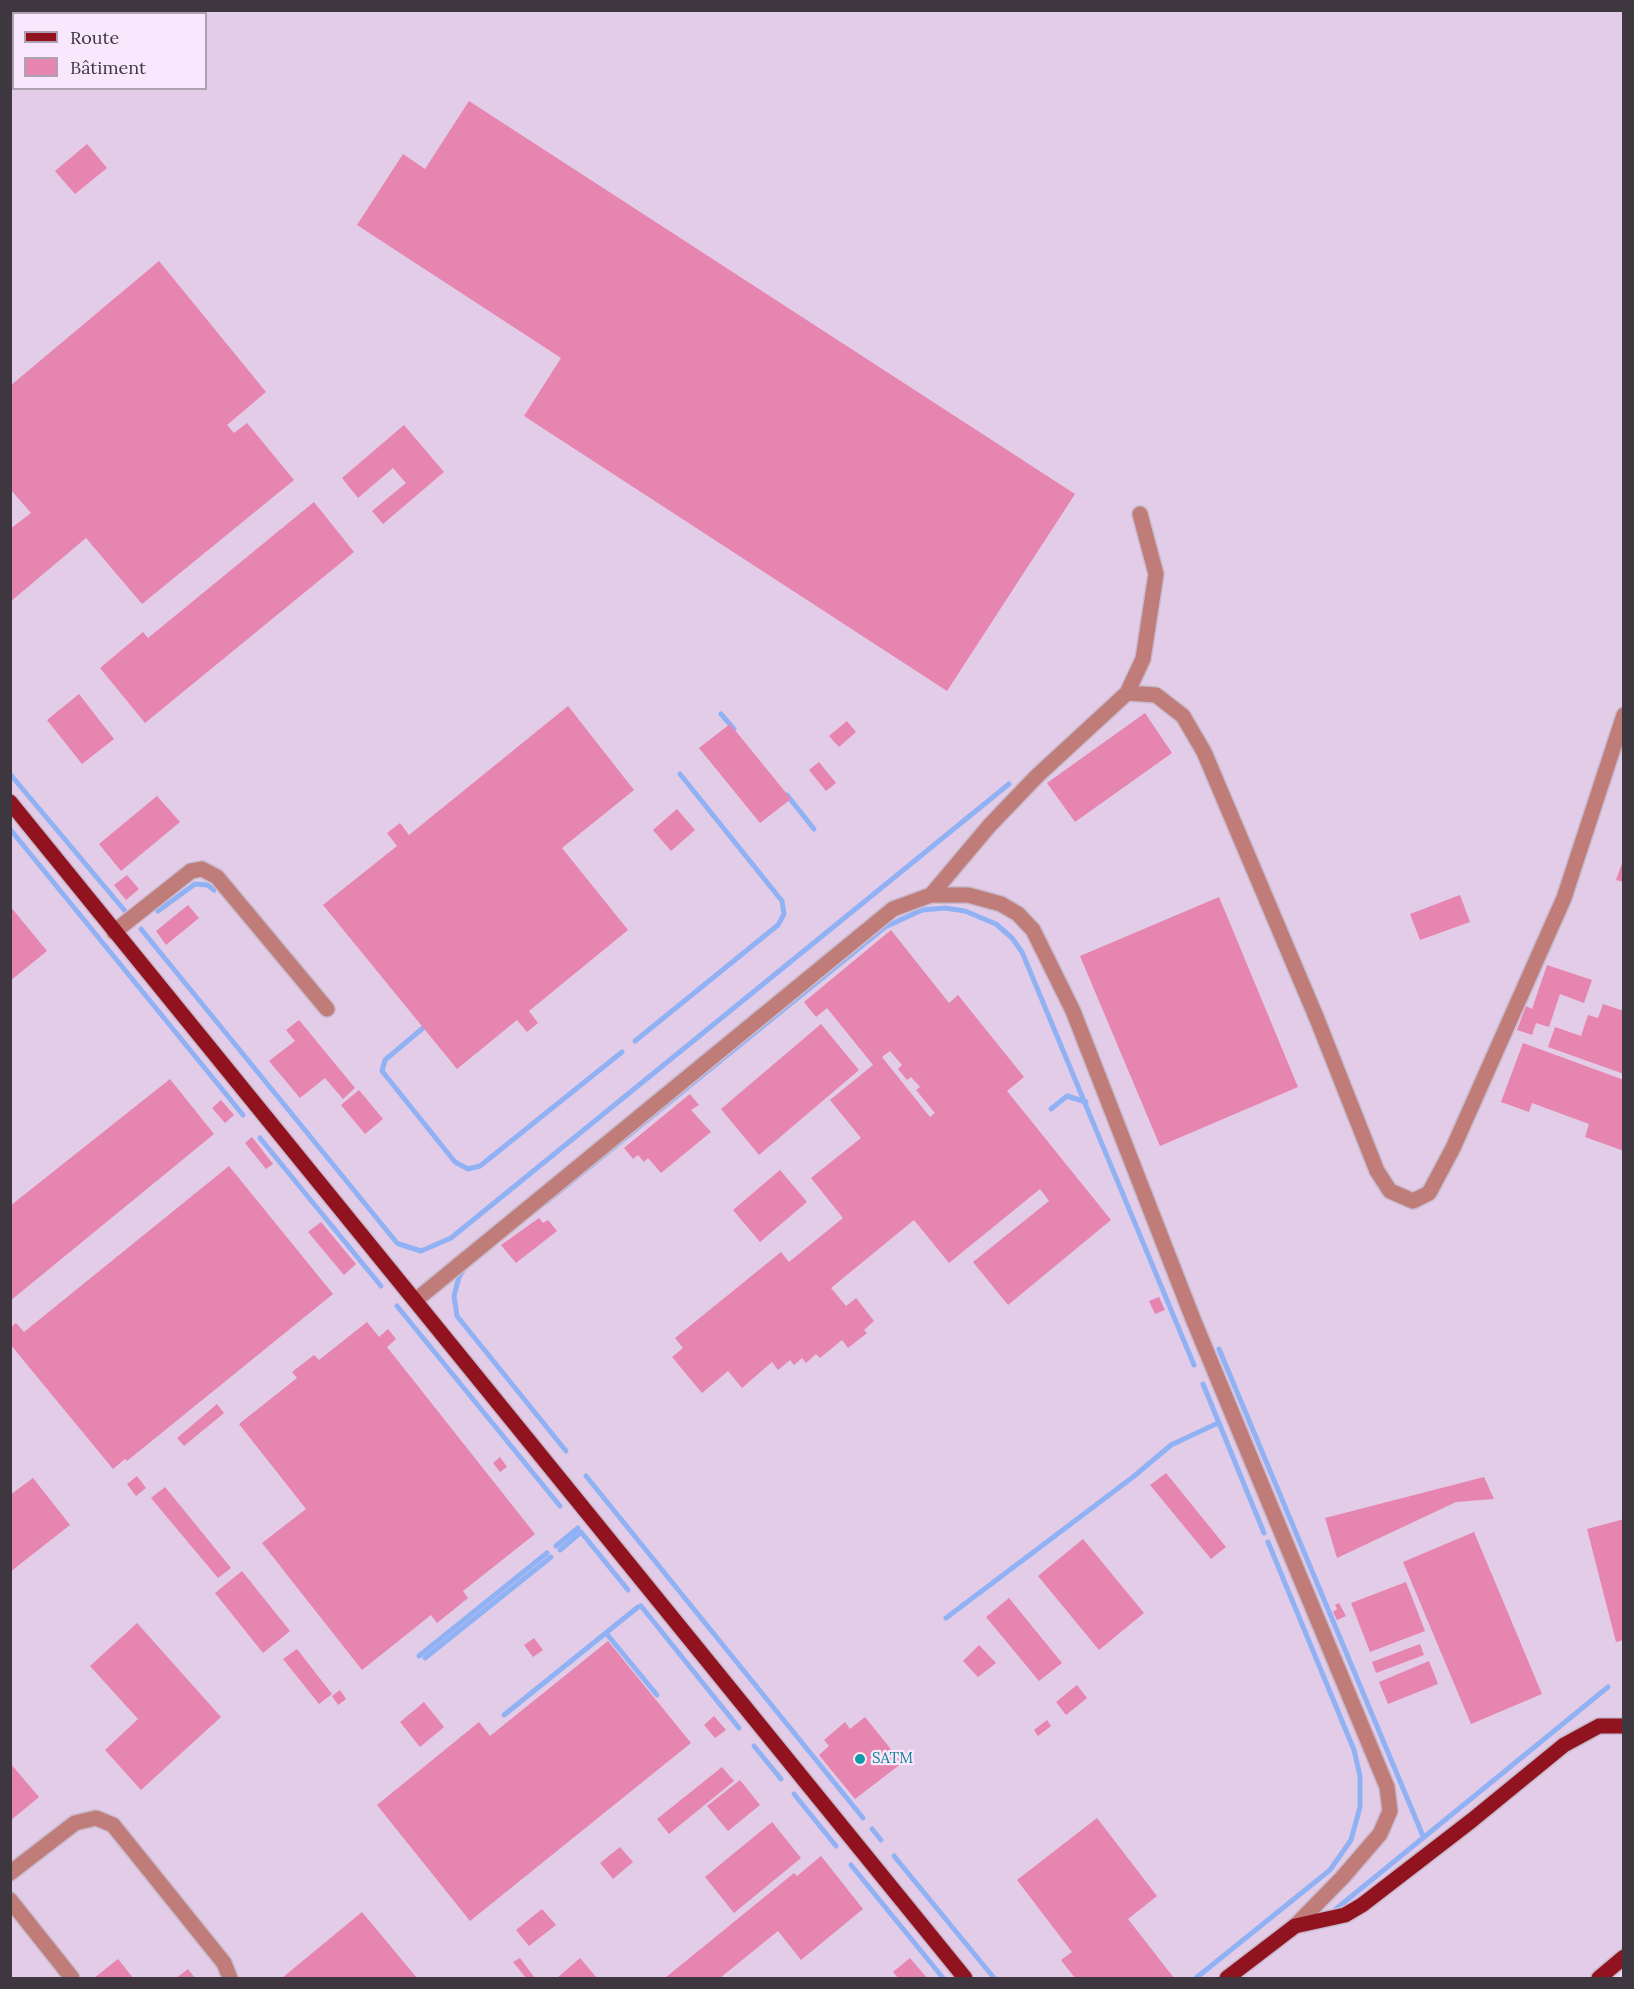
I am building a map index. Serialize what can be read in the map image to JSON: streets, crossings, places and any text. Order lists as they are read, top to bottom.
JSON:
{
  "places": ["SATM"],
  "legend": ["Route", "Bâtiment"]
}
